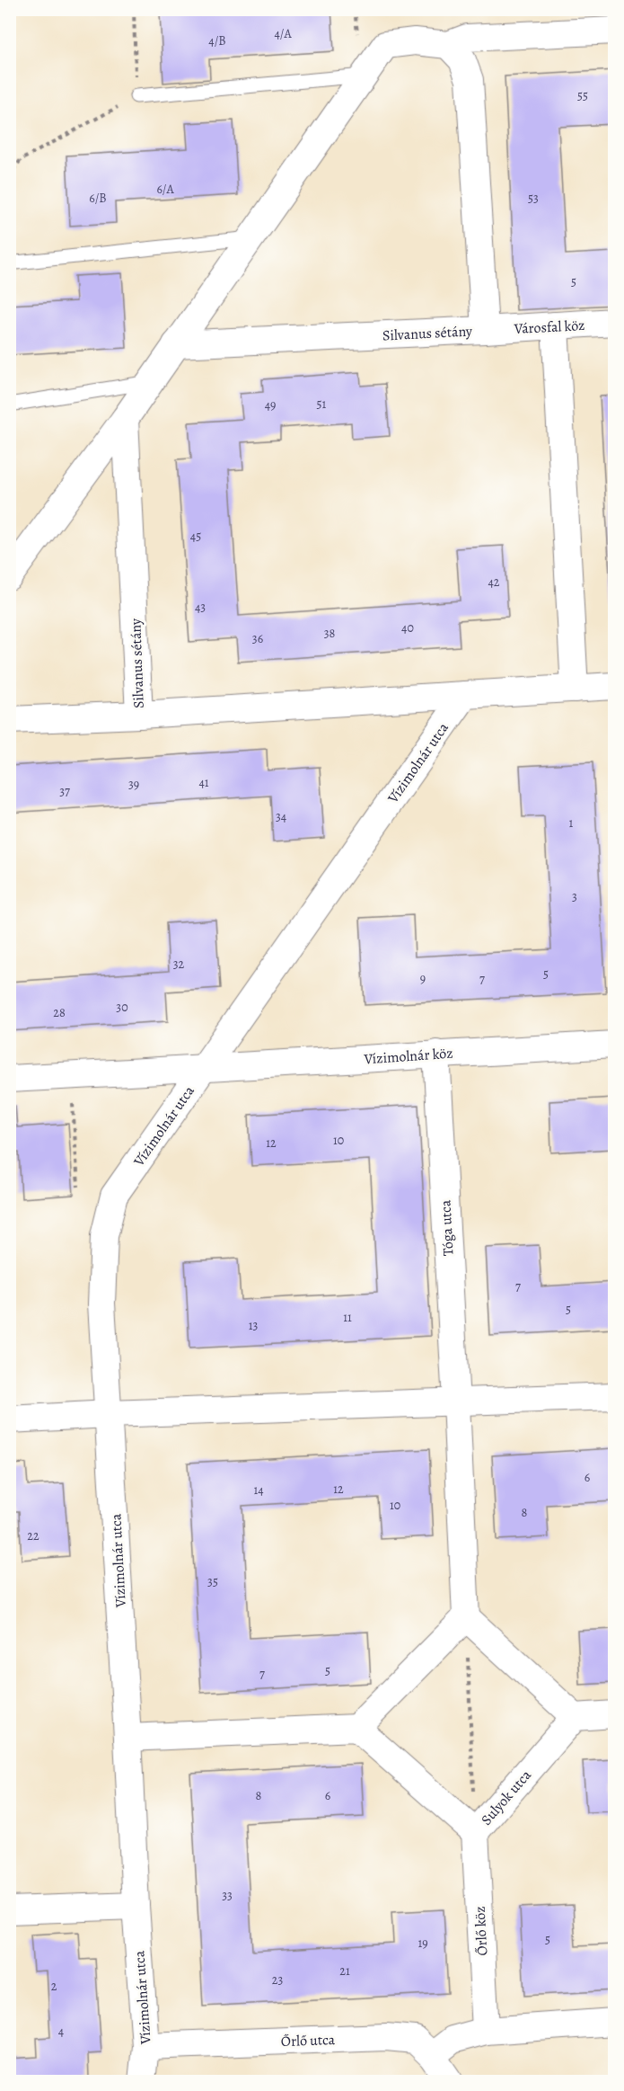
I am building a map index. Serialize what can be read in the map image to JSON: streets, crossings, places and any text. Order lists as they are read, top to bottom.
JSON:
{
  "streets": {
    "street": [
      "Városfal köz",
      "Silvanus sétány",
      "Vízimolnár utca",
      "Vízimolnár köz",
      "Tóga utca",
      "Sulyok utca",
      "Őrlő köz",
      "Őrlő utca"
    ]
  },
  "crossings": [
    ["Városfal köz", "Silvanus sétány"],
    ["Vízimolnár utca", "Vízimolnár köz"],
    ["Vízimolnár utca", "Őrlő utca"],
    ["Vízimolnár köz", "Tóga utca"],
    ["Sulyok utca", "Őrlő köz"]
  ],
  "house_numbers": [
    "4/A",
    "4/B",
    "55",
    "6/A",
    "6/B",
    "53",
    "5",
    "51",
    "49",
    "45",
    "42",
    "43",
    "40",
    "38",
    "36",
    "41",
    "39",
    "37",
    "34",
    "1",
    "3",
    "32",
    "5",
    "9",
    "7",
    "30",
    "28",
    "10",
    "12",
    "7",
    "5",
    "11",
    "13",
    "6",
    "12",
    "14",
    "10",
    "8",
    "22",
    "35",
    "5",
    "7",
    "8",
    "6",
    "33",
    "5",
    "19",
    "21",
    "23",
    "2",
    "4"
  ]
}
